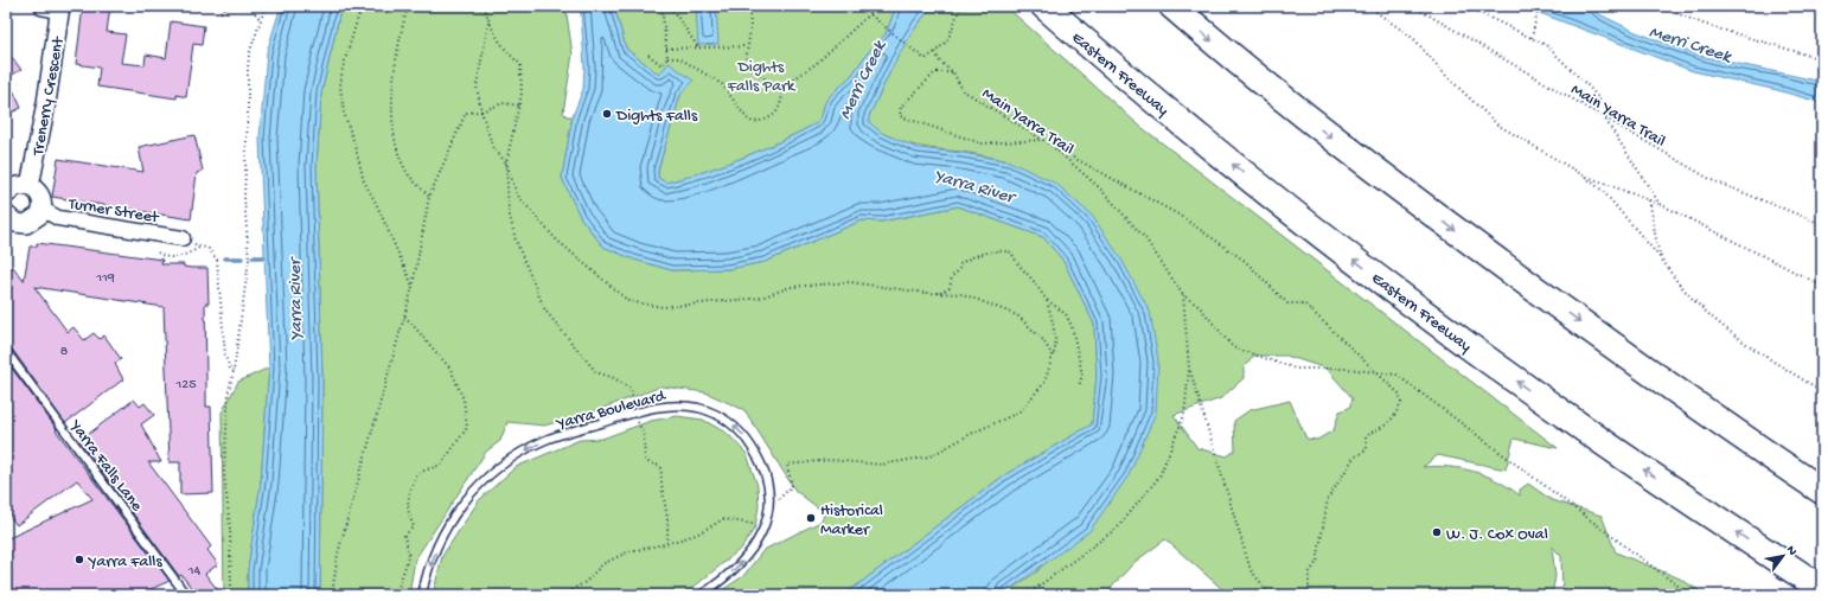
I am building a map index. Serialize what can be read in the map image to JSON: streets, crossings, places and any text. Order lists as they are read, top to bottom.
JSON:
{
  "streets": {
    "highway": ["Eastern Freeway"],
    "street": ["Trenerry Crescent", "Turner Street"],
    "lane": ["Yarra Boulevard", "Yarra Falls Lane"],
    "path": ["Main Yarra Trail"]
  },
  "water": ["Merri Creek", "Yarra River"],
  "parks": ["Dights Falls Park"],
  "places": [
    "Dights Falls",
    "Historical Marker",
    "W. J. Cox Oval",
    "Yarra Falls"
  ],
  "house_numbers": [
    "119",
    "8",
    "125",
    "14"
  ],
  "north": "top right"
}
